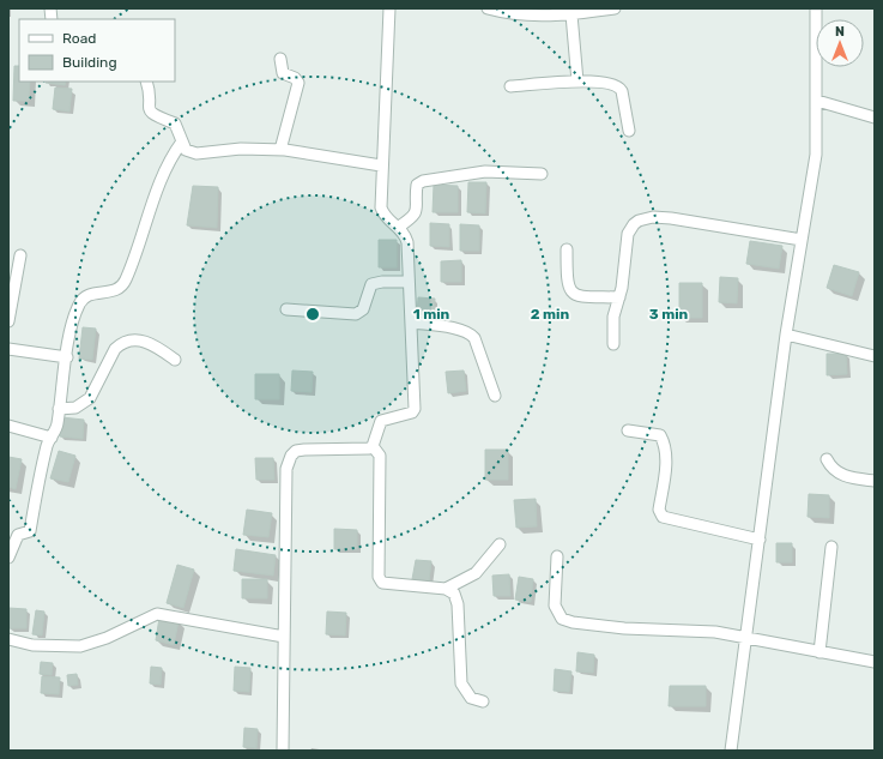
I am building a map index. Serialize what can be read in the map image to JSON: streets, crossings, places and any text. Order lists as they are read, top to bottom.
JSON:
{
  "legend": ["Road", "Building"],
  "north": "top",
  "rings": ["1 min", "2 min", "3 min"]
}
